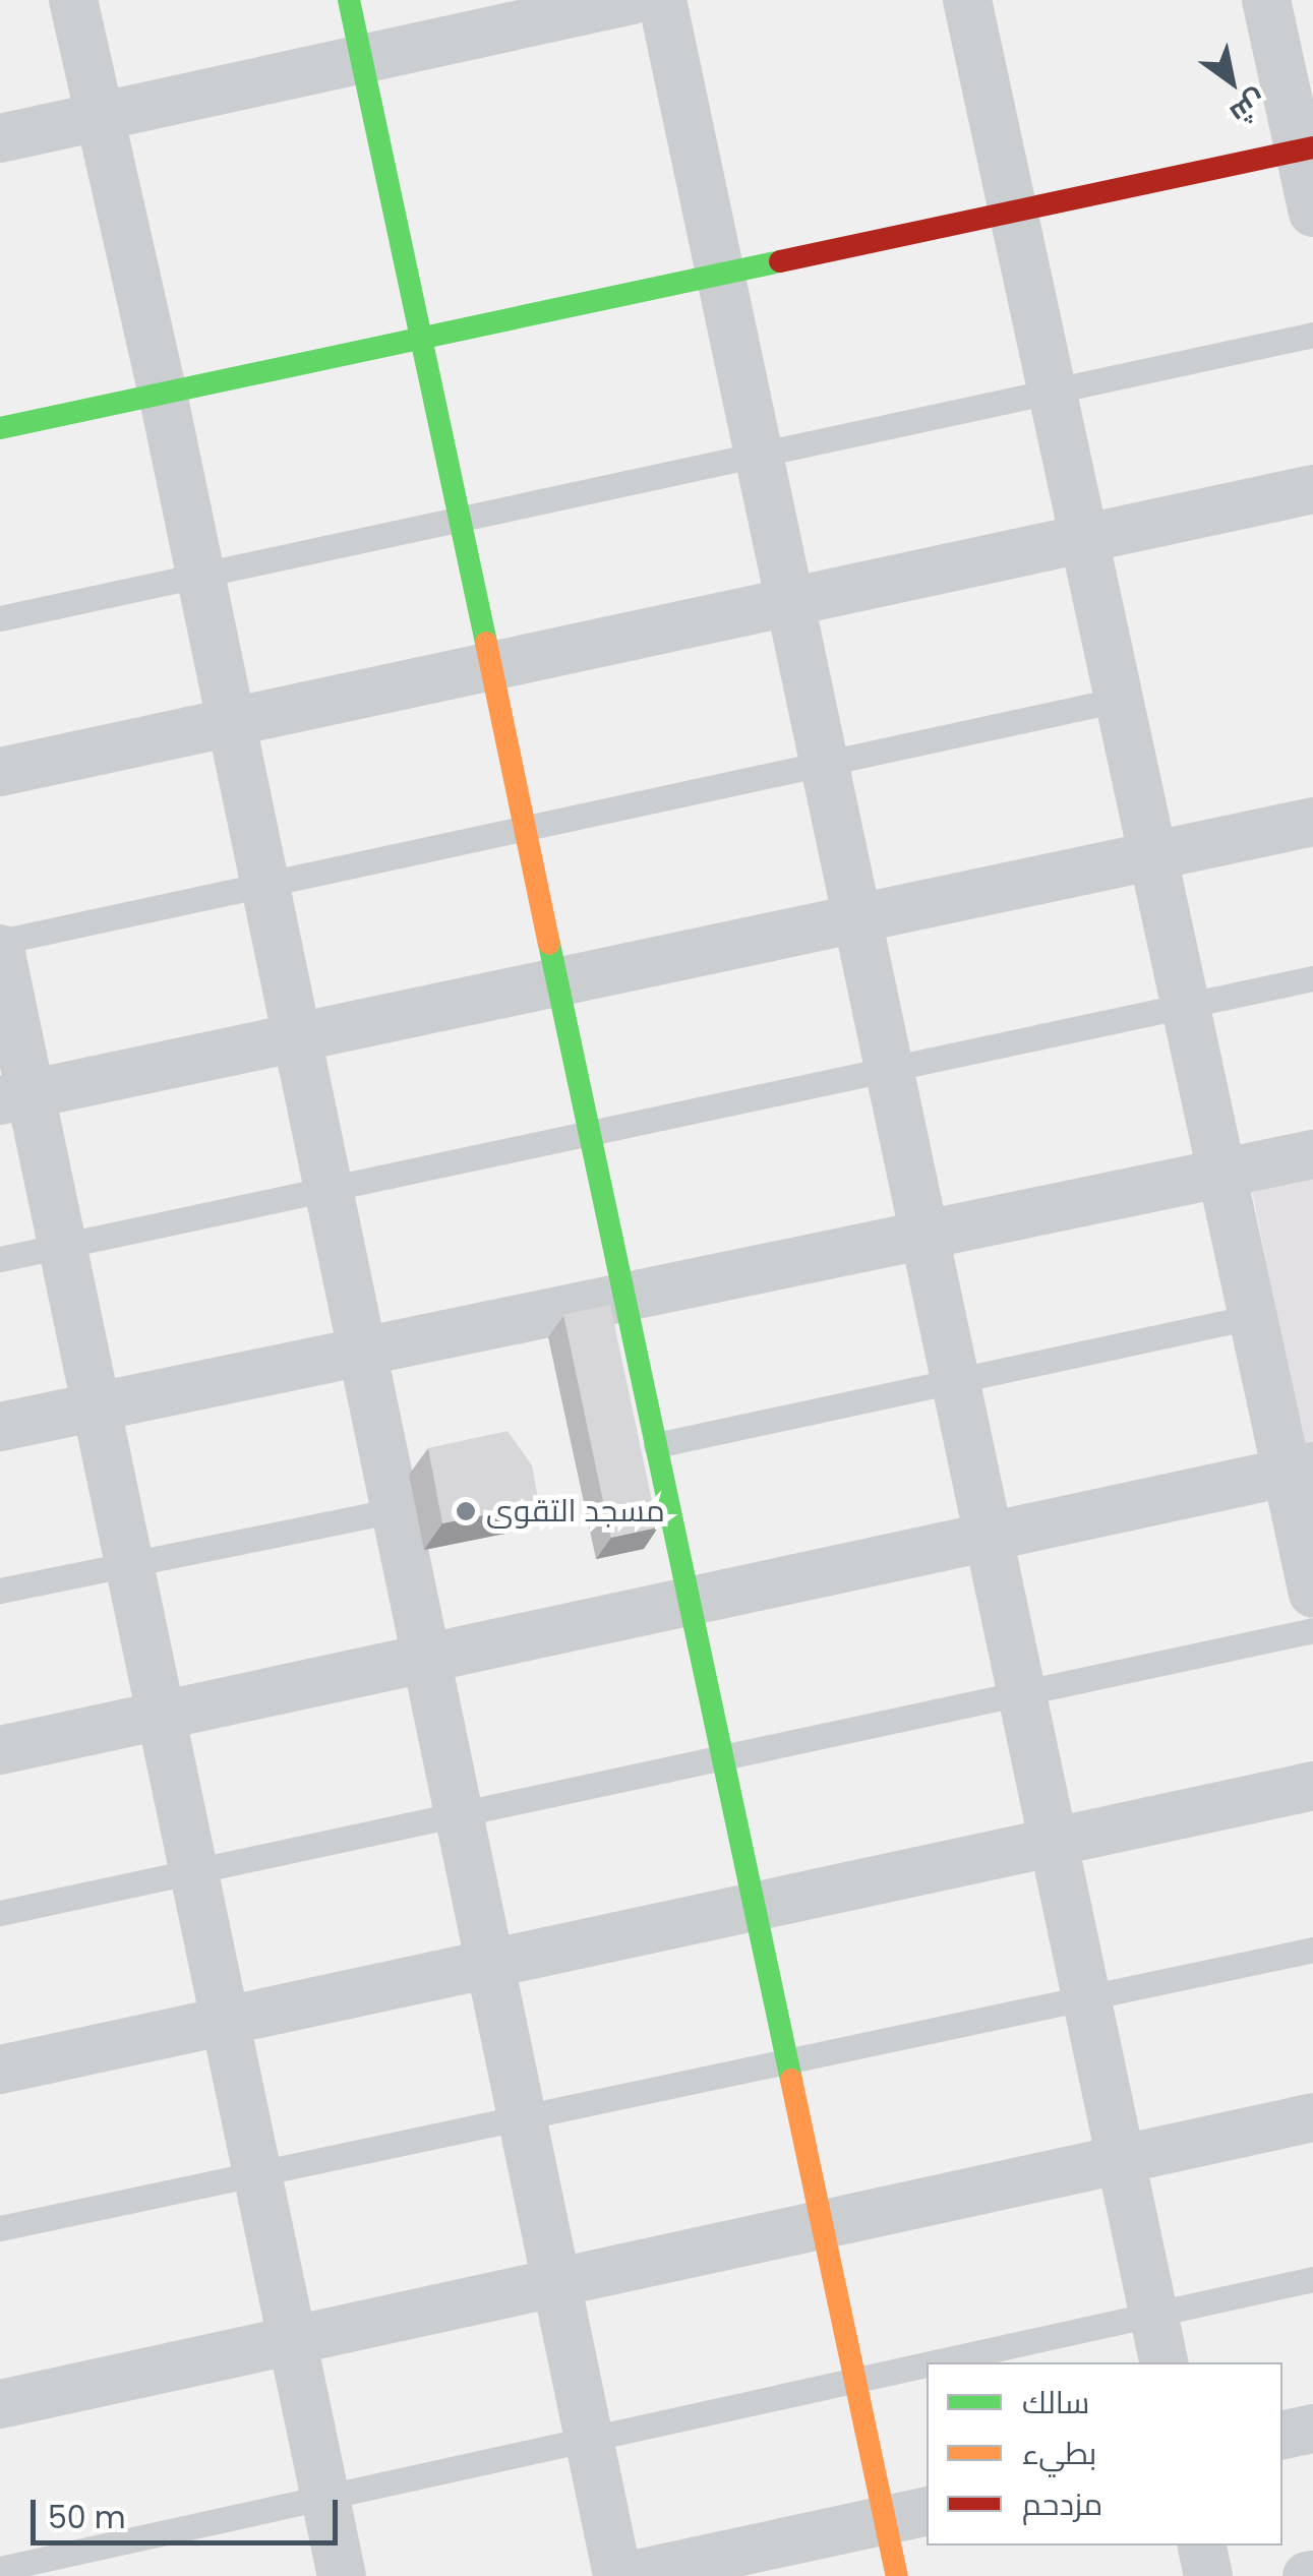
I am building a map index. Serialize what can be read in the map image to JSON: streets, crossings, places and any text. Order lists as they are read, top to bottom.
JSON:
{
  "places": ["مسجد التقوى"],
  "legend": ["سالك", "بطيء", "مزدحم"],
  "scale_bar": "50 m",
  "north": "bottom right"
}
